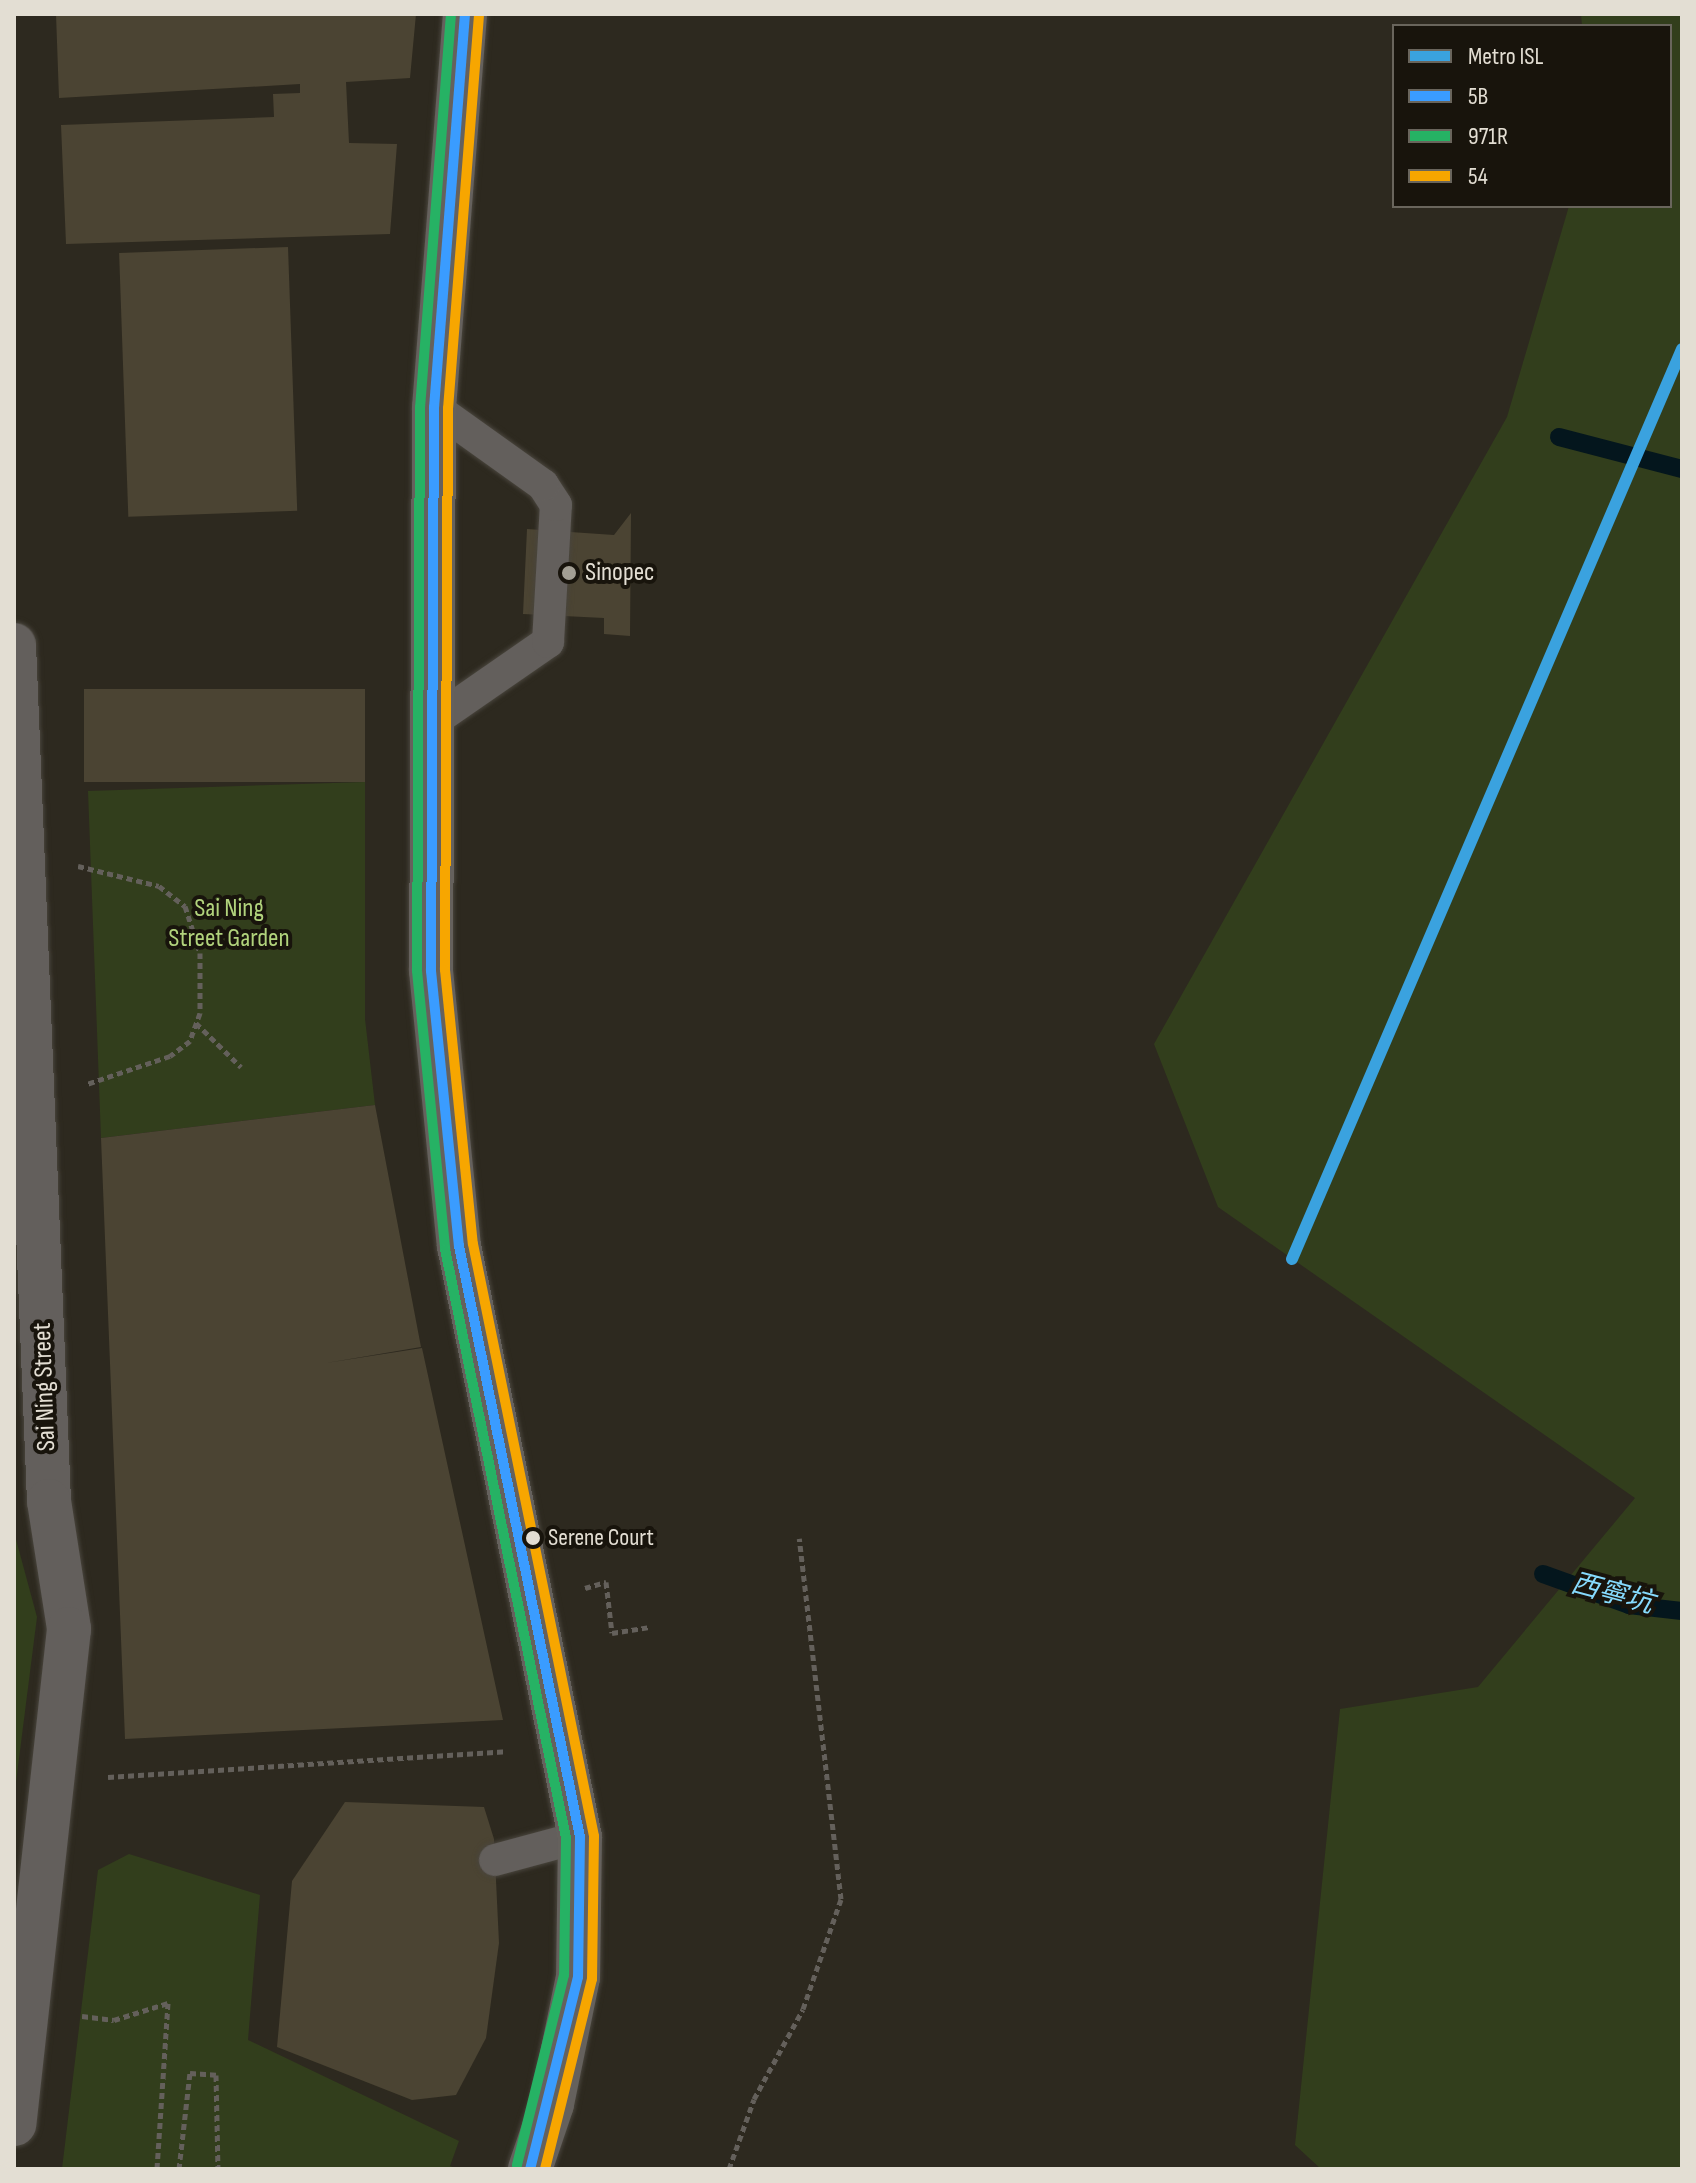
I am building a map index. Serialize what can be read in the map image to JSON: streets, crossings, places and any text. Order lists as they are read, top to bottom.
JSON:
{
  "streets": {
    "street": ["Sai Ning Street"]
  },
  "water": ["西寧坑"],
  "parks": ["Sai Ning Street Garden"],
  "places": ["Sinopec", "Serene Court"],
  "lines": [
    "transit line 5B",
    "transit line 971R",
    "transit line 54",
    "metro line ISL"
  ],
  "legend": [
    "Metro ISL",
    "5B",
    "971R",
    "54"
  ]
}
